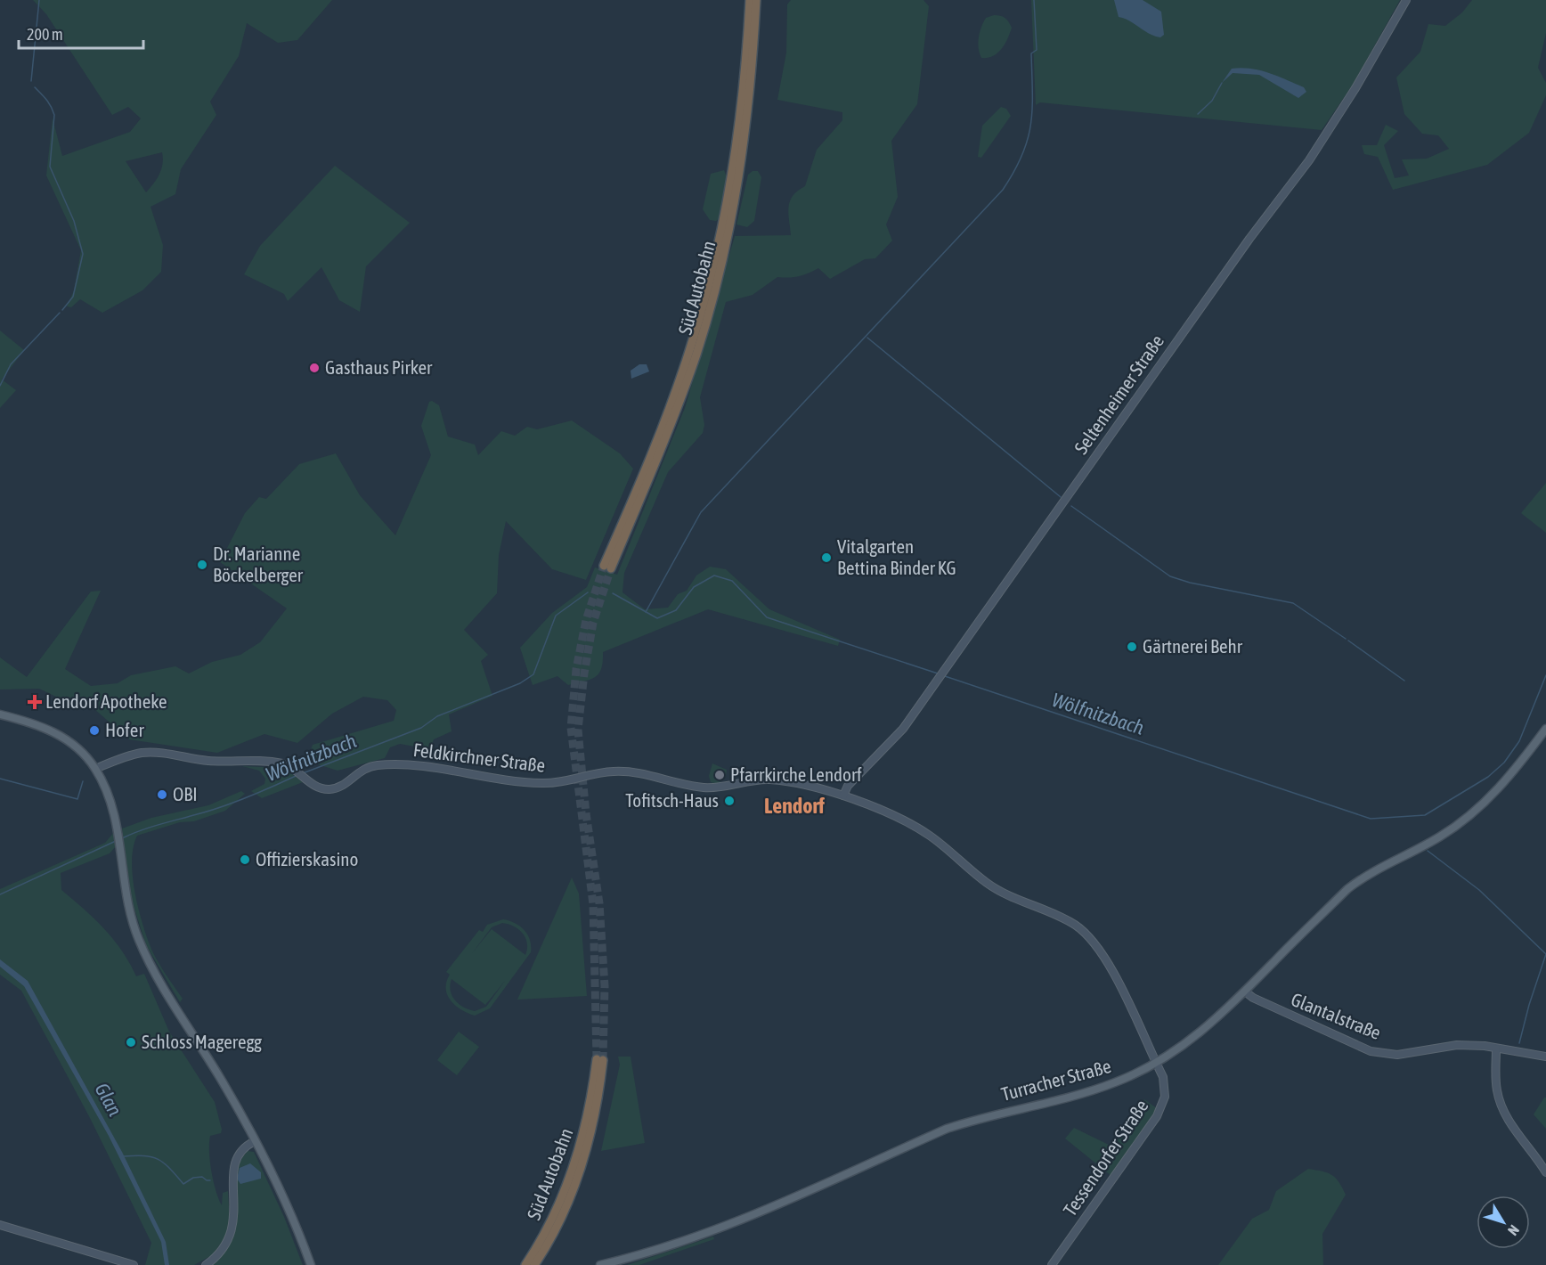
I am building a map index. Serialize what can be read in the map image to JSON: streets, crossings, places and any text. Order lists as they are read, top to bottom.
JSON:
{
  "streets": {
    "highway": ["Süd Autobahn"],
    "main road": [
      "Seltenheimer Straße",
      "Feldkirchner Straße",
      "Glantalstraße",
      "Turracher Straße",
      "Tessendorfer Straße"
    ]
  },
  "crossings": [
    ["Seltenheimer Straße", "Feldkirchner Straße"],
    ["Feldkirchner Straße", "Turracher Straße"],
    ["Feldkirchner Straße", "Tessendorfer Straße"],
    ["Glantalstraße", "Turracher Straße"],
    ["Turracher Straße", "Tessendorfer Straße"]
  ],
  "districts": ["Lendorf"],
  "water": ["Wölfnitzbach", "Glan"],
  "places": {
    "other": [
      "Gasthaus Pirker",
      "Vitalgarten Bettina Binder KG",
      "Dr. Marianne Böckelberger",
      "Gärtnerei Behr",
      "Hofer",
      "Pfarrkirche Lendorf",
      "OBI",
      "Tofitsch-Haus",
      "Offizierskasino",
      "Schloss Mageregg"
    ],
    "health": ["Lendorf Apotheke"]
  },
  "scale_bar": "200 m",
  "north": "bottom right"
}
